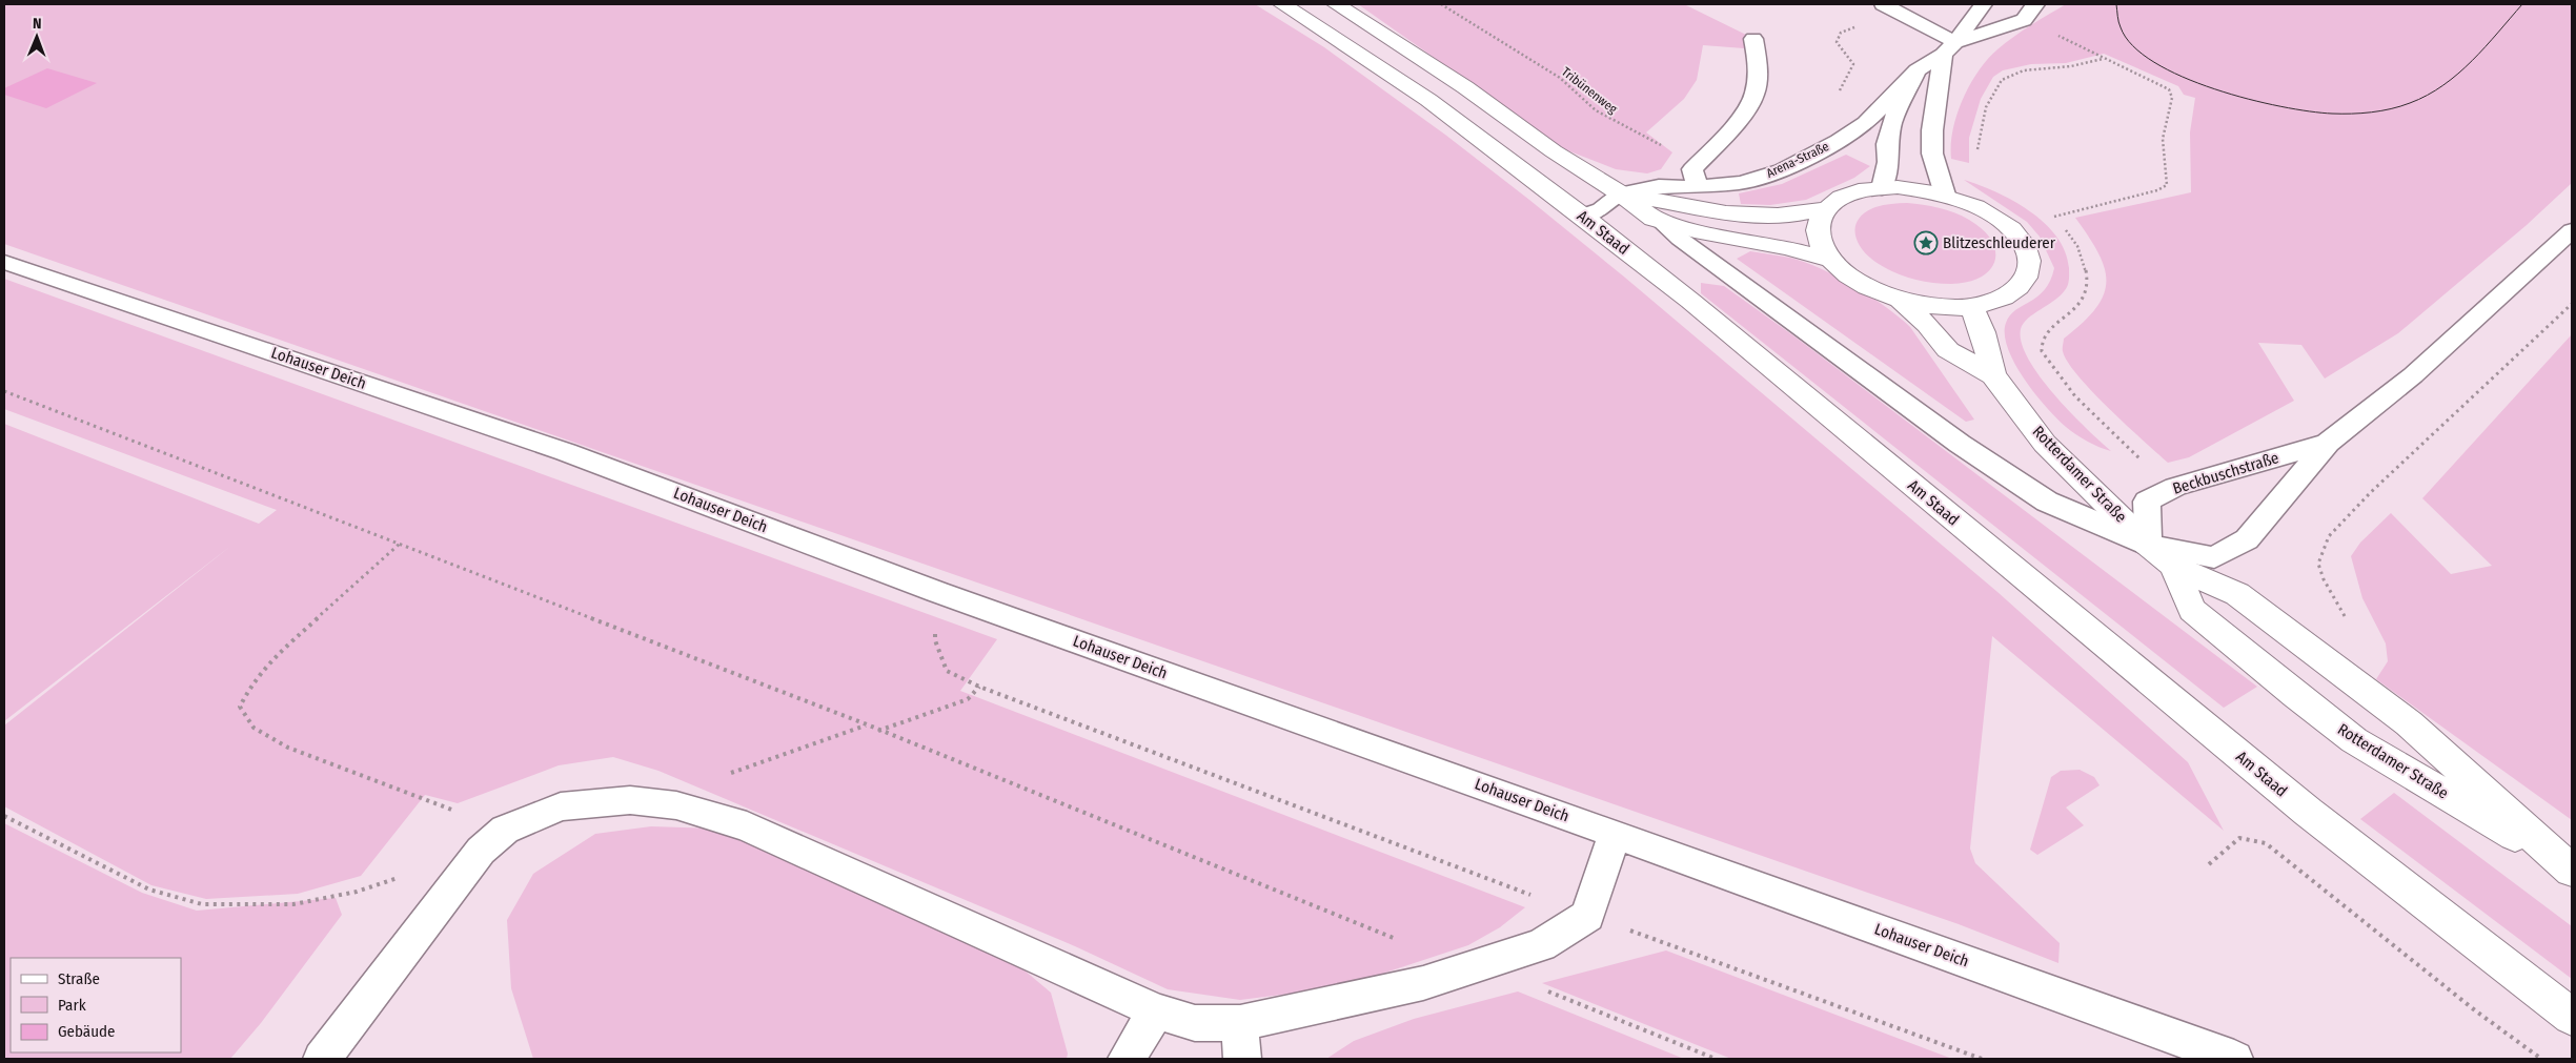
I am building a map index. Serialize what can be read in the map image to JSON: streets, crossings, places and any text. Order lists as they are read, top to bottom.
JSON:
{
  "streets": {
    "street": ["Am Staad", "Rotterdamer Straße"],
    "lane": ["Arena-Straße", "Lohauser Deich", "Beckbuschstraße"],
    "path": ["Tribünenweg"]
  },
  "crossings": [
    ["Arena-Straße", "Rotterdamer Straße"],
    ["Beckbuschstraße", "Rotterdamer Straße"]
  ],
  "places": {
    "place": ["Blitzeschleuderer"]
  },
  "legend": ["Straße", "Park", "Gebäude"],
  "north": "top"
}
